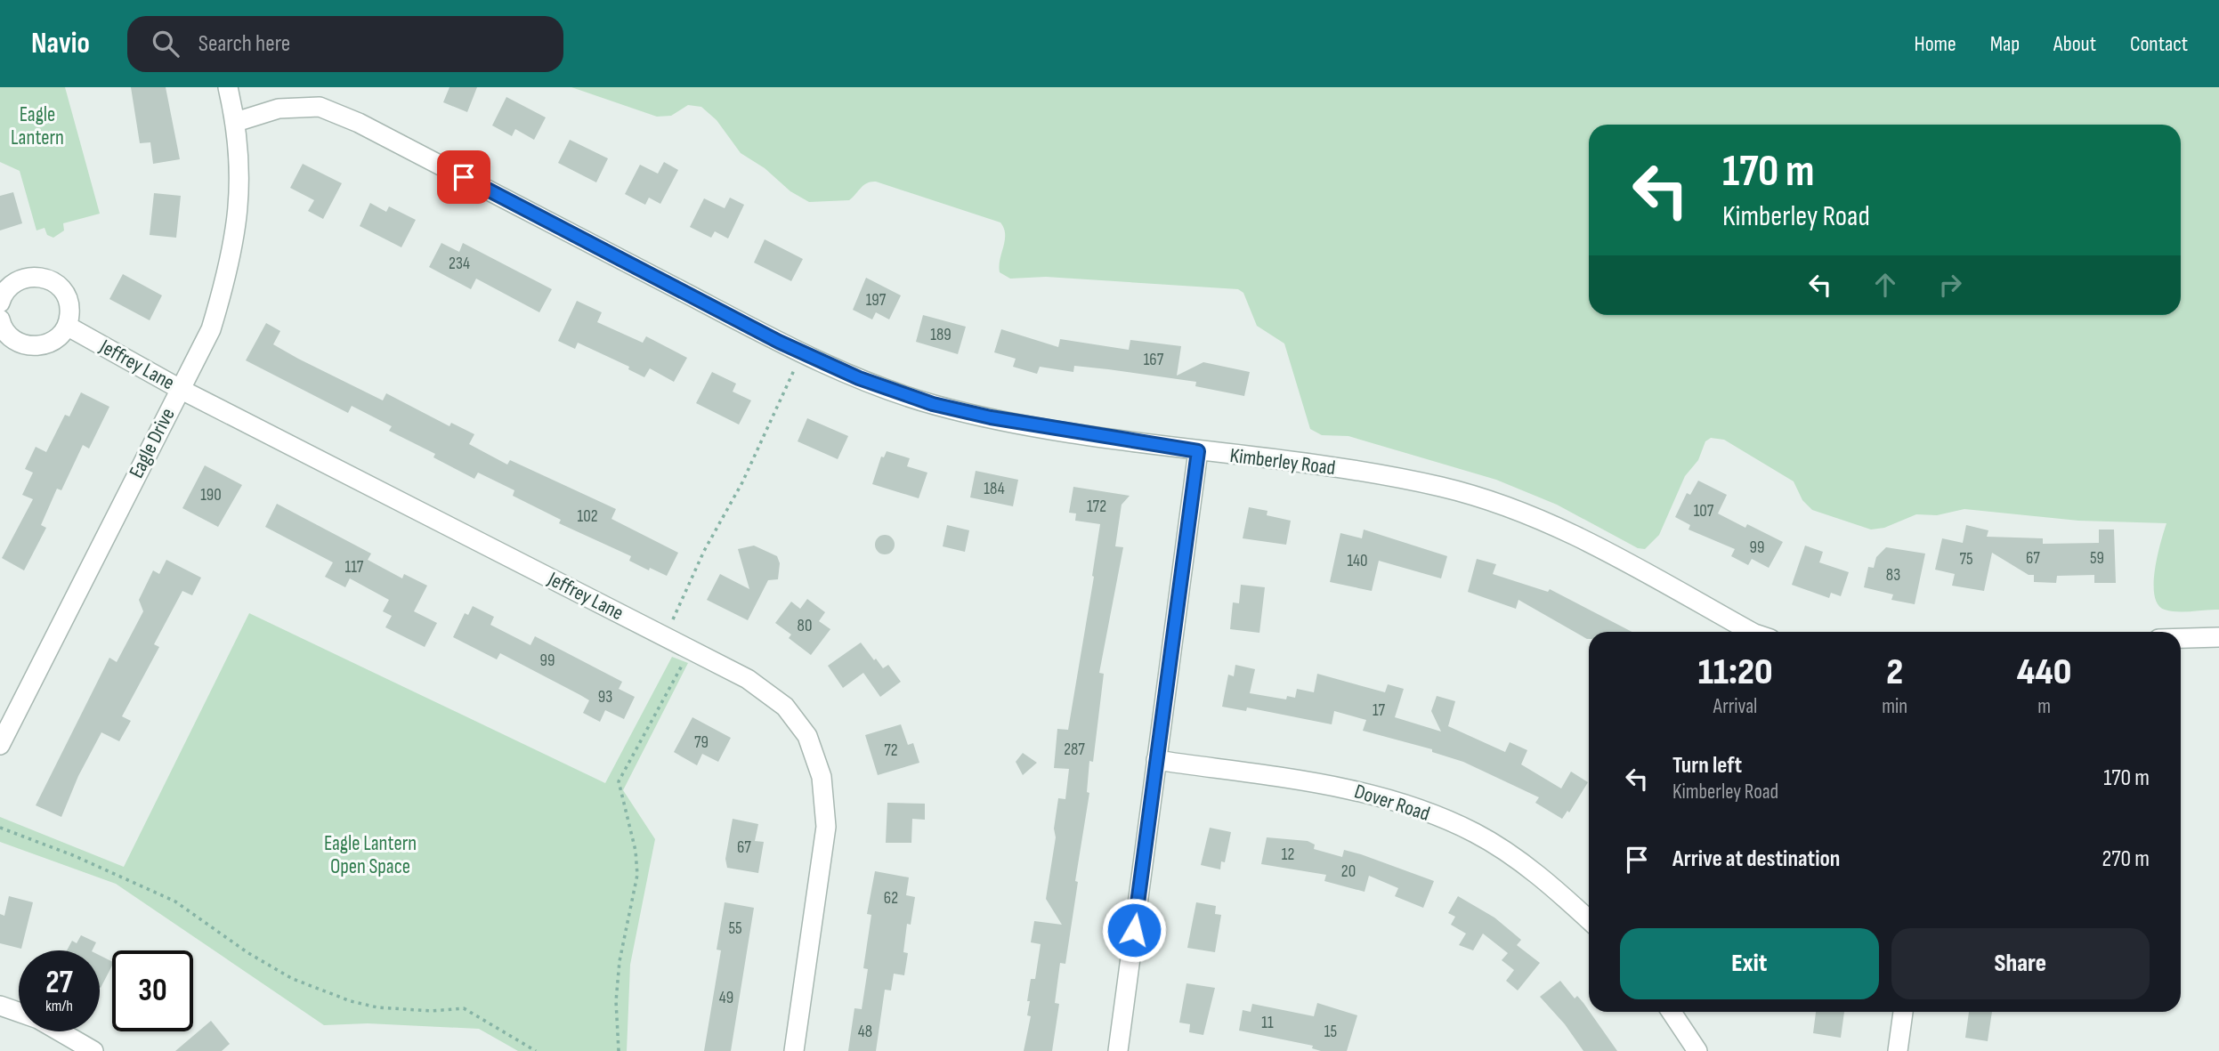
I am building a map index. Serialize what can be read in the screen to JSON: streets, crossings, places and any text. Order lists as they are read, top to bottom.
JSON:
{
  "streets": {
    "street": [
      "Jeffrey Lane",
      "Eagle Drive",
      "Kimberley Road",
      "Dover Road"
    ]
  },
  "crossings": [
    ["Jeffrey Lane", "Eagle Drive"],
    ["Eagle Drive", "Kimberley Road"]
  ],
  "parks": ["Eagle Lantern", "Eagle Lantern Open Space"],
  "house_numbers": [
    "234",
    "197",
    "189",
    "167",
    "184",
    "190",
    "172",
    "107",
    "102",
    "99",
    "67",
    "59",
    "75",
    "140",
    "117",
    "83",
    "80",
    "99",
    "93",
    "17",
    "79",
    "287",
    "72",
    "67",
    "12",
    "20",
    "62",
    "55",
    "49",
    "11",
    "48",
    "15"
  ],
  "page": {
    "header": "Navio",
    "search": "Search here",
    "nav": [
      "Home",
      "Map",
      "About",
      "Contact"
    ],
    "turn": ["170 m", "Kimberley Road"],
    "eta": [
      "11:20",
      "Arrival",
      "2",
      "min",
      "440",
      "m"
    ],
    "list": [
      {
        "name": "Turn left",
        "note": "Kimberley Road",
        "value": "170 m"
      },
      {
        "name": "Arrive at destination",
        "value": "270 m"
      }
    ],
    "buttons": ["Exit", "Share"],
    "speed": "27 km/h",
    "limit": "30"
  }
}
